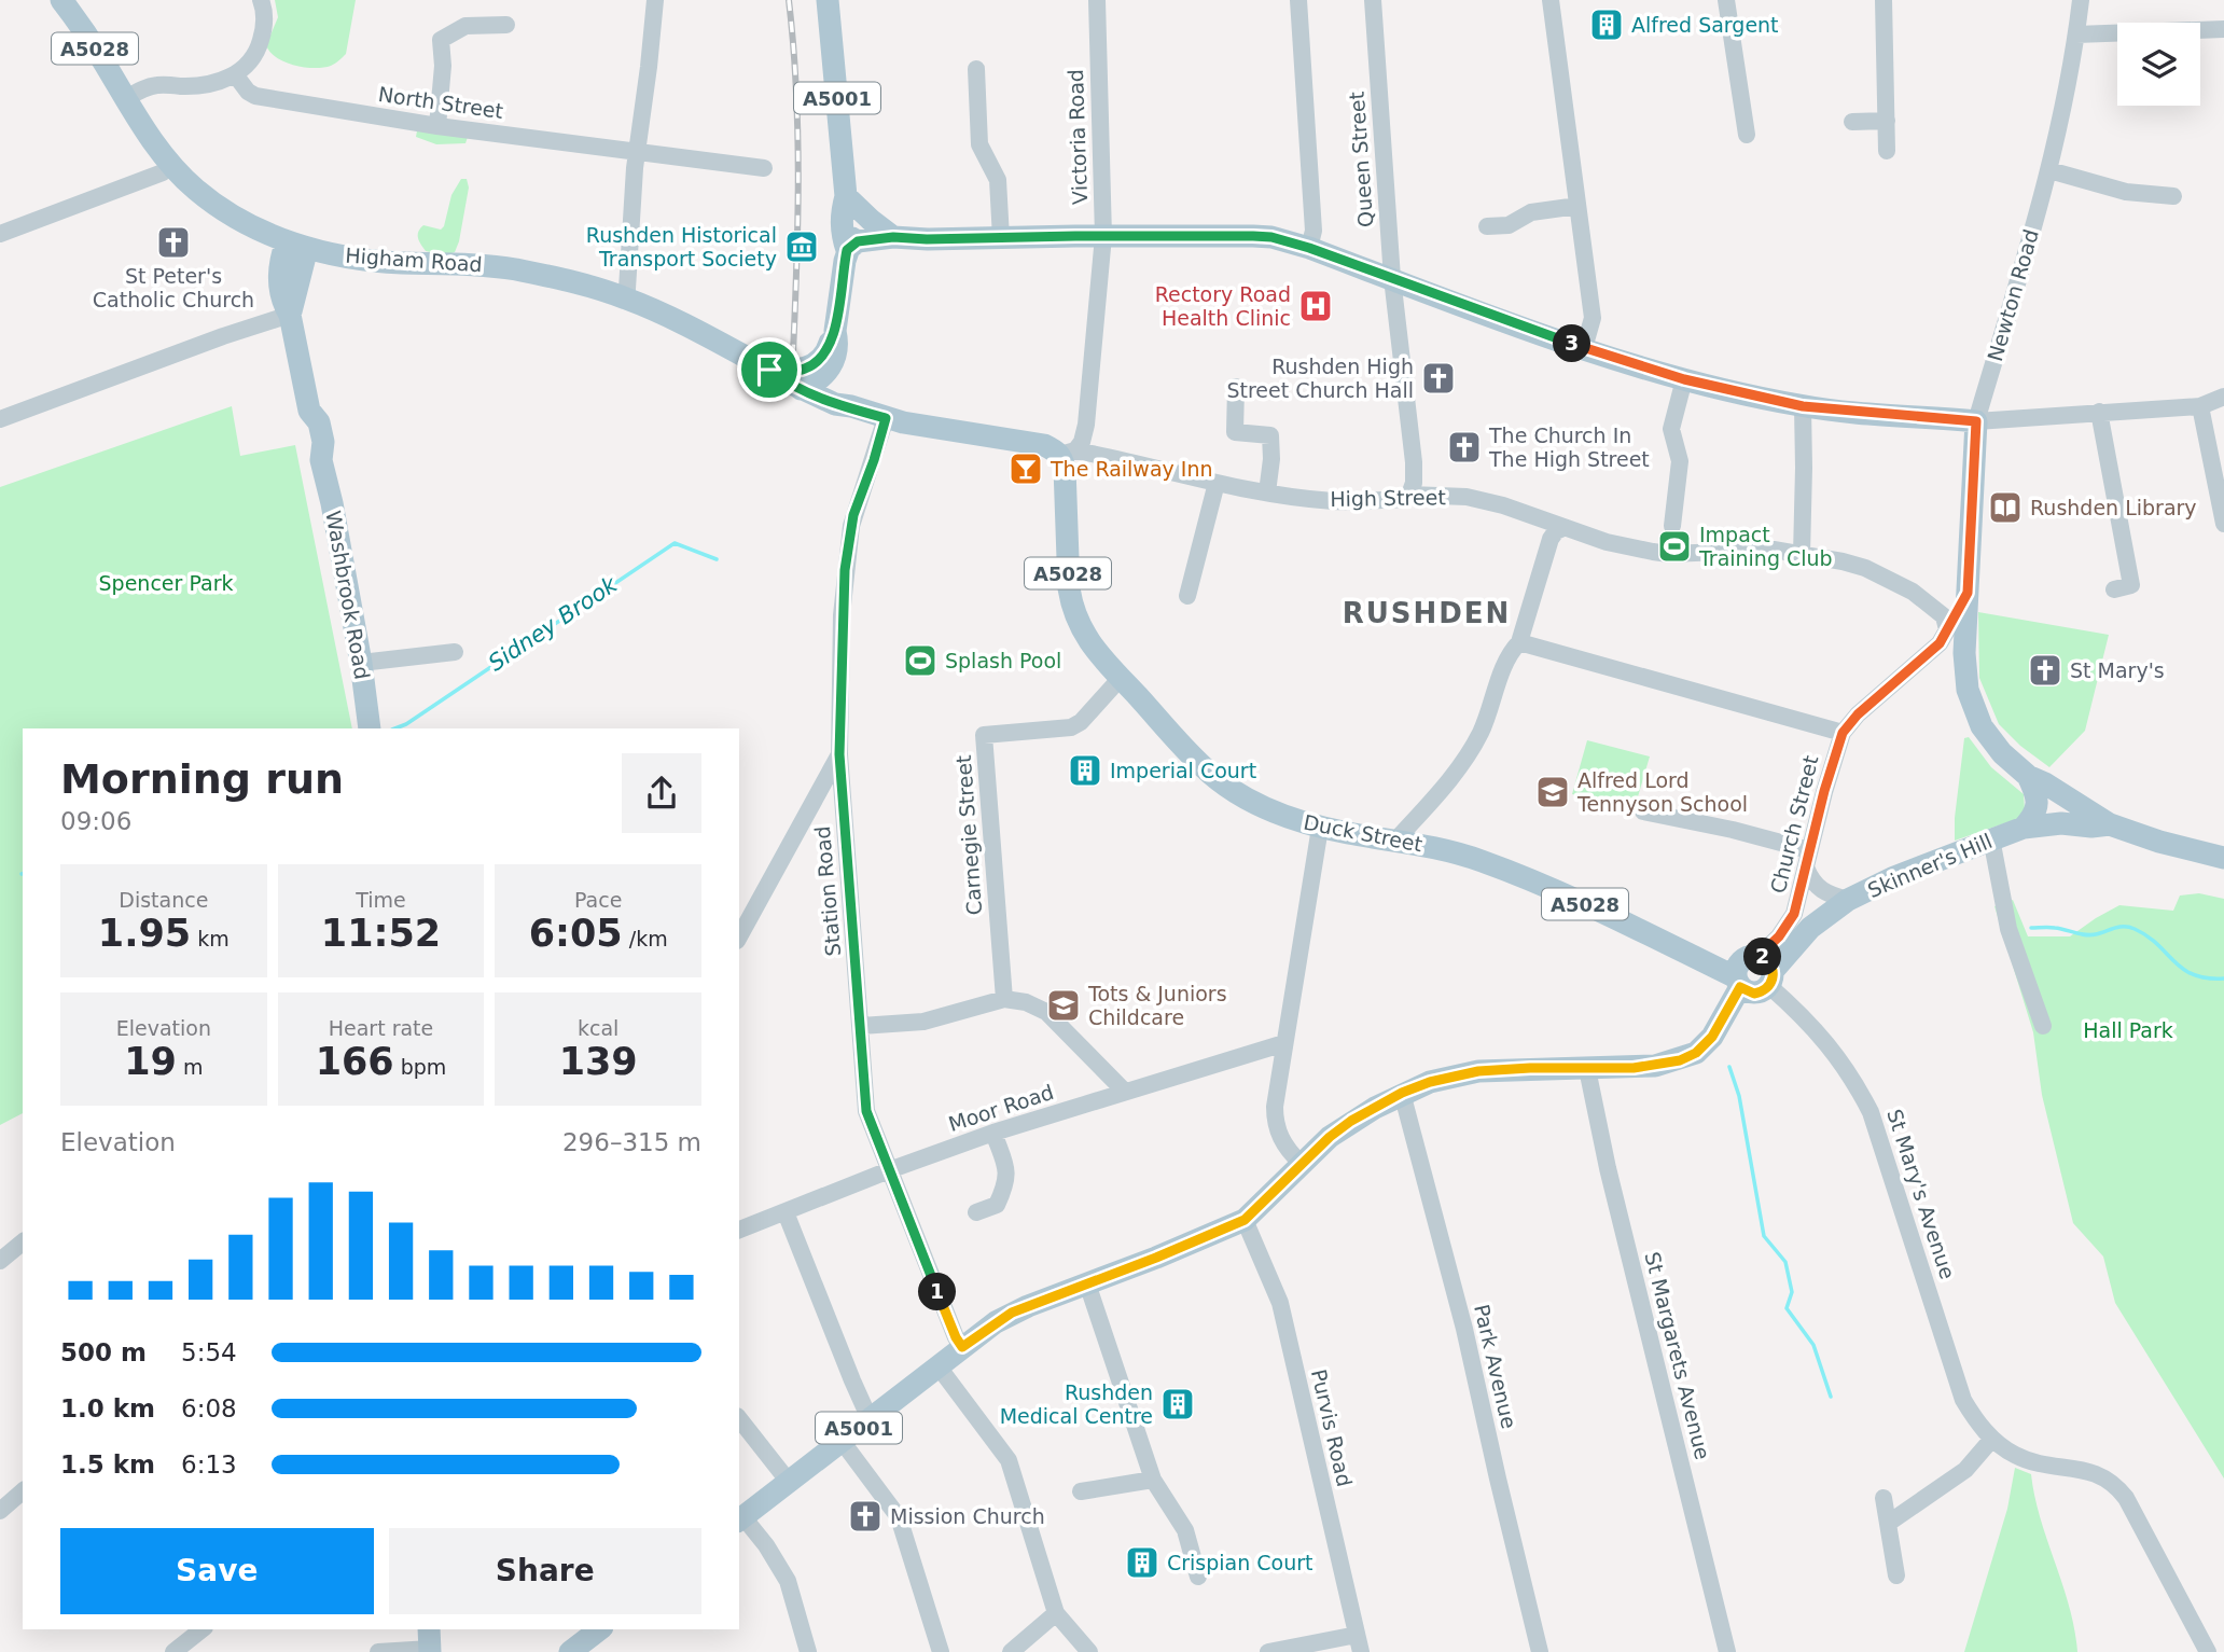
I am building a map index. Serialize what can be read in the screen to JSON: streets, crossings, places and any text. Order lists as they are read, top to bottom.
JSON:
{
  "streets": {
    "main road": [
      "A5028",
      "A5001",
      "Higham Road",
      "Newton Road",
      "High Street",
      "Washbrook Road",
      "Duck Street",
      "Skinner's Hill"
    ],
    "street": [
      "North Street",
      "Victoria Road",
      "Queen Street",
      "Church Street",
      "Carnegie Street",
      "Station Road",
      "Moor Road",
      "St Mary's Avenue",
      "St Margarets Avenue",
      "Park Avenue",
      "Purvis Road"
    ]
  },
  "crossings": [
    ["A5028", "A5001"],
    ["A5028", "Church Street"],
    ["A5028", "Duck Street"],
    ["A5028", "Skinner's Hill"],
    ["A5028", "St Mary's Avenue"],
    ["A5001", "Duck Street"],
    ["A5001", "Skinner's Hill"],
    ["A5001", "Station Road"],
    ["A5001", "St Margarets Avenue"],
    ["A5001", "Park Avenue"],
    ["A5001", "Purvis Road"],
    ["Victoria Road", "High Street"],
    ["Victoria Road", "Duck Street"],
    ["Queen Street", "High Street"],
    ["Higham Road", "High Street"],
    ["Higham Road", "Washbrook Road"],
    ["Newton Road", "Church Street"],
    ["High Street", "Church Street"],
    ["High Street", "Duck Street"],
    ["High Street", "Station Road"],
    ["Church Street", "Skinner's Hill"],
    ["Church Street", "St Mary's Avenue"],
    ["Duck Street", "Carnegie Street"],
    ["Duck Street", "Skinner's Hill"],
    ["Skinner's Hill", "St Mary's Avenue"],
    ["Station Road", "Moor Road"]
  ],
  "districts": ["RUSHDEN"],
  "water": ["Sidney Brook"],
  "parks": ["Spencer Park", "Hall Park"],
  "places": {
    "building": [
      "Alfred Sargent",
      "Imperial Court",
      "Rushden Medical Centre",
      "Crispian Court"
    ],
    "church": [
      "St Peter's Catholic Church",
      "Rushden High Street Church Hall",
      "The Church In The High Street",
      "St Mary's",
      "Mission Church"
    ],
    "museum": ["Rushden Historical Transport Society"],
    "hospital": ["Rectory Road Health Clinic"],
    "bar": ["The Railway Inn"],
    "library": ["Rushden Library"],
    "sports": ["Impact Training Club", "Splash Pool"],
    "school or university": ["Alfred Lord Tennyson School", "Tots & Juniors Childcare"]
  },
  "page": {
    "pins": ["3", "2", "1"],
    "heading": ["Morning run", "09:06"],
    "stats": [
      ["Distance", "1.95 km"],
      ["Time", "11:52"],
      ["Pace", "6:05 /km"],
      ["Elevation", "19 m"],
      ["Heart rate", "166 bpm"],
      ["kcal", "139"]
    ],
    "chart": ["Elevation", "296–315 m"],
    "list": [
      {
        "name": "500 m",
        "note": "5:54"
      },
      {
        "name": "1.0 km",
        "note": "6:08"
      },
      {
        "name": "1.5 km",
        "note": "6:13"
      }
    ],
    "buttons": ["Save", "Share"]
  }
}
